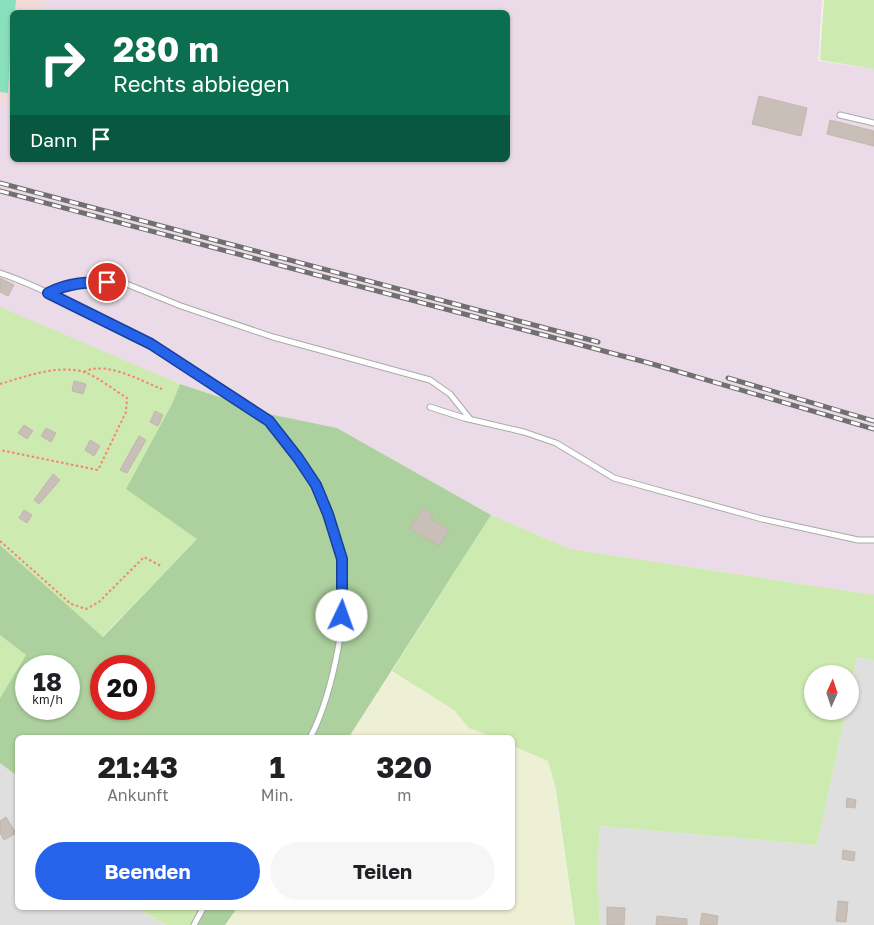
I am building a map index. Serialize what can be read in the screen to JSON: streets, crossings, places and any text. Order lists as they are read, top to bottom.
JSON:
{
  "north": "top",
  "page": {
    "turn": ["280 m", "Rechts abbiegen"],
    "then": "Dann",
    "speed": "18 km/h",
    "limit": "20",
    "eta": [
      "21:43",
      "Ankunft",
      "1",
      "Min.",
      "320",
      "m"
    ],
    "buttons": ["Beenden", "Teilen"]
  }
}
